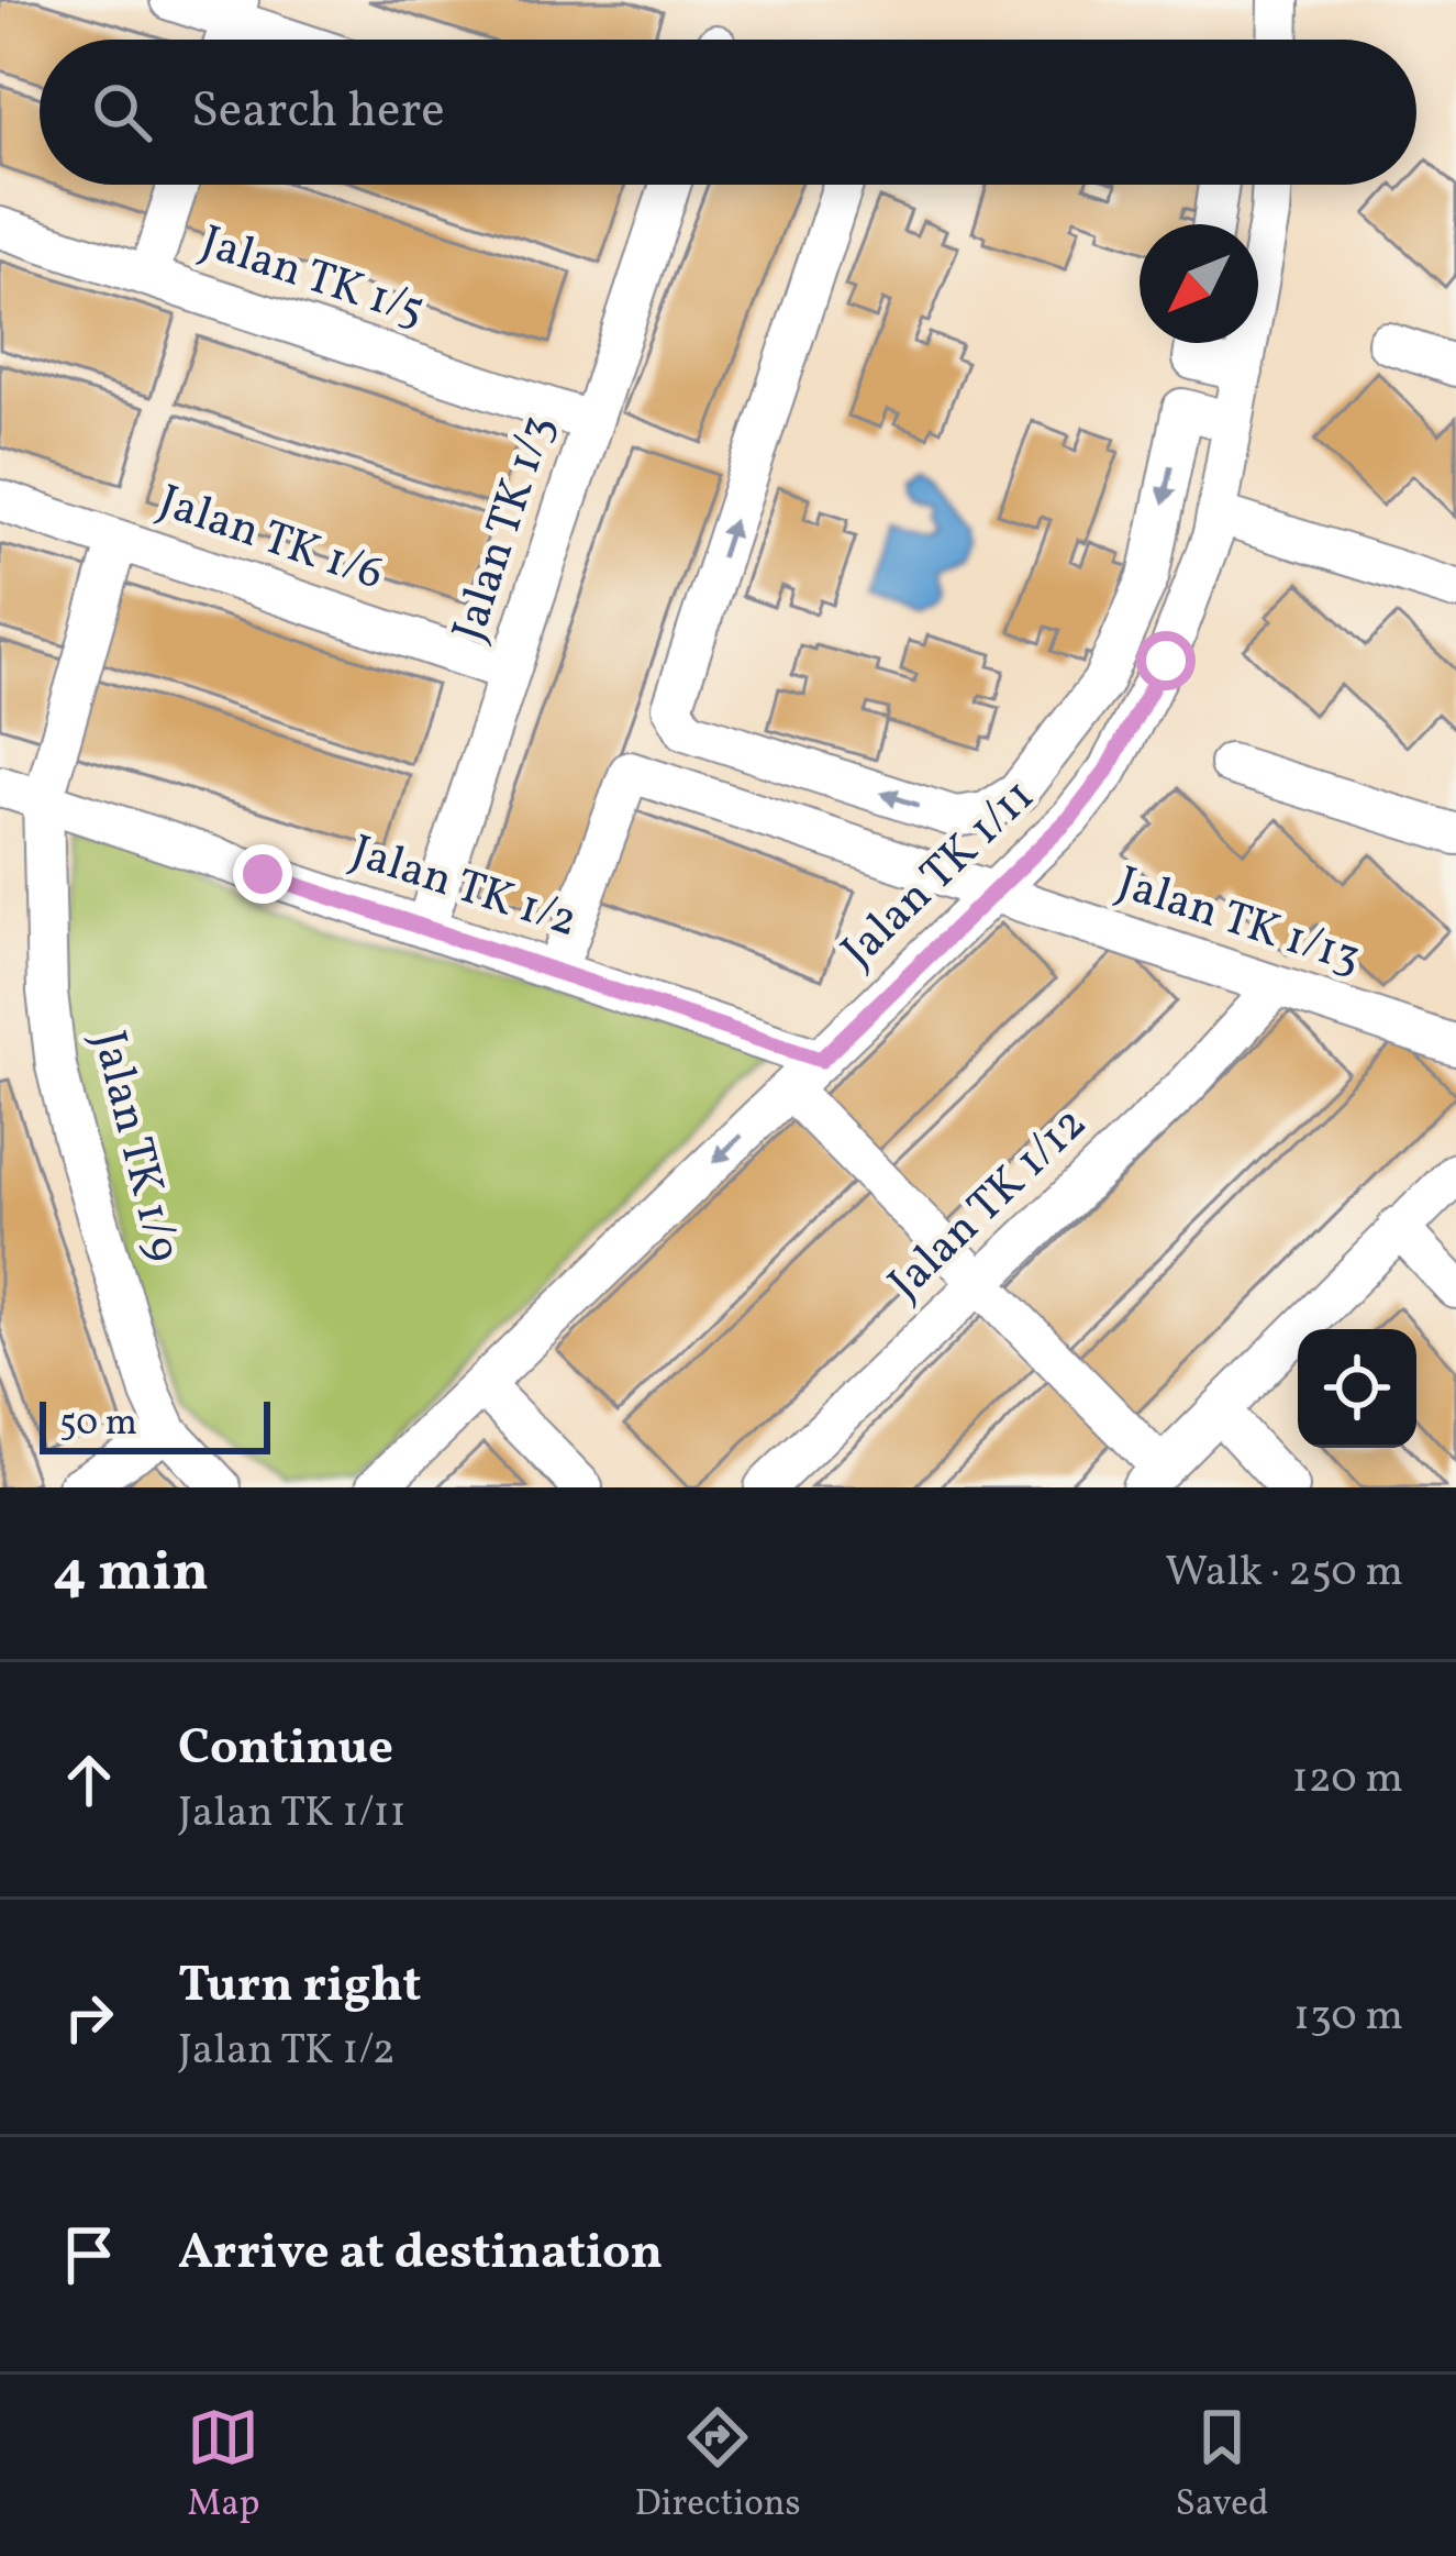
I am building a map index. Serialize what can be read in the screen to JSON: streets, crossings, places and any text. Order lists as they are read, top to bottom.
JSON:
{
  "streets": {
    "street": [
      "Jalan TK 1/5",
      "Jalan TK 1/3",
      "Jalan TK 1/6",
      "Jalan TK 1/11",
      "Jalan TK 1/2",
      "Jalan TK 1/13",
      "Jalan TK 1/9",
      "Jalan TK 1/12"
    ]
  },
  "crossings": [
    ["Jalan TK 1/5", "Jalan TK 1/3"],
    ["Jalan TK 1/3", "Jalan TK 1/6"],
    ["Jalan TK 1/3", "Jalan TK 1/2"],
    ["Jalan TK 1/6", "Jalan TK 1/9"],
    ["Jalan TK 1/11", "Jalan TK 1/2"],
    ["Jalan TK 1/11", "Jalan TK 1/13"],
    ["Jalan TK 1/2", "Jalan TK 1/13"],
    ["Jalan TK 1/2", "Jalan TK 1/9"],
    ["Jalan TK 1/13", "Jalan TK 1/12"]
  ],
  "scale_bar": "50 m",
  "north": "bottom left",
  "page": {
    "search": "Search here",
    "scale": "50 m",
    "heading": ["4 min", "Walk · 250 m"],
    "list": [
      ["Continue", "Jalan TK 1/11", "120 m"],
      ["Turn right", "Jalan TK 1/2", "130 m"],
      "Arrive at destination"
    ],
    "nav": ["Map", "Directions", "Saved"]
  }
}
